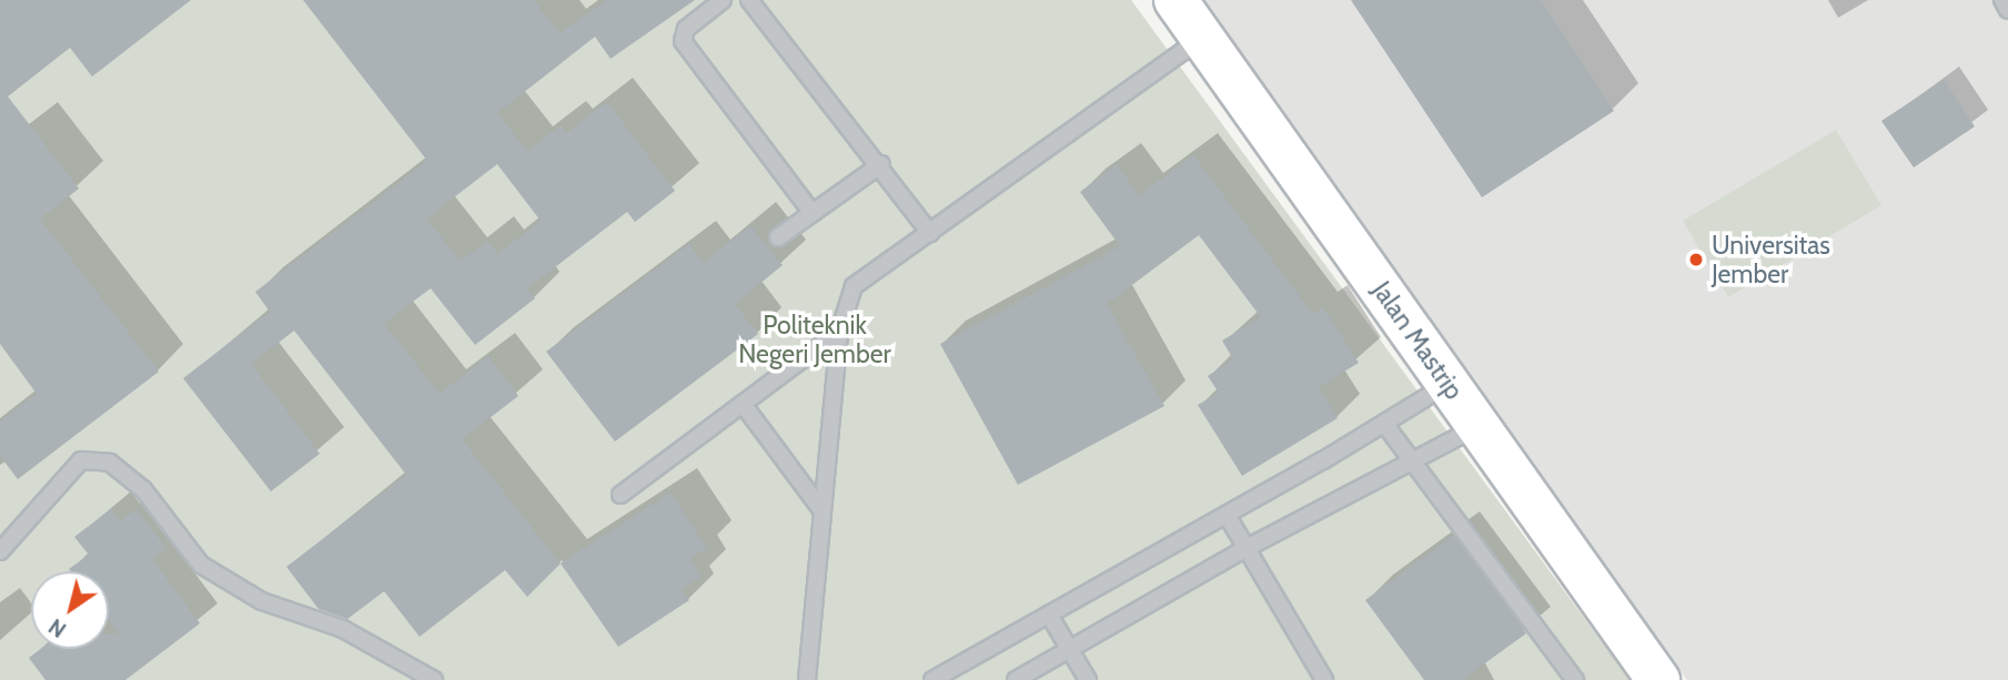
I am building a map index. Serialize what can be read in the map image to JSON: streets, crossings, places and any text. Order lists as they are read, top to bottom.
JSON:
{
  "streets": {
    "main road": ["Jalan Mastrip"]
  },
  "parks": ["Politeknik Negeri Jember"],
  "places": ["Universitas Jember"],
  "north": "bottom left"
}
